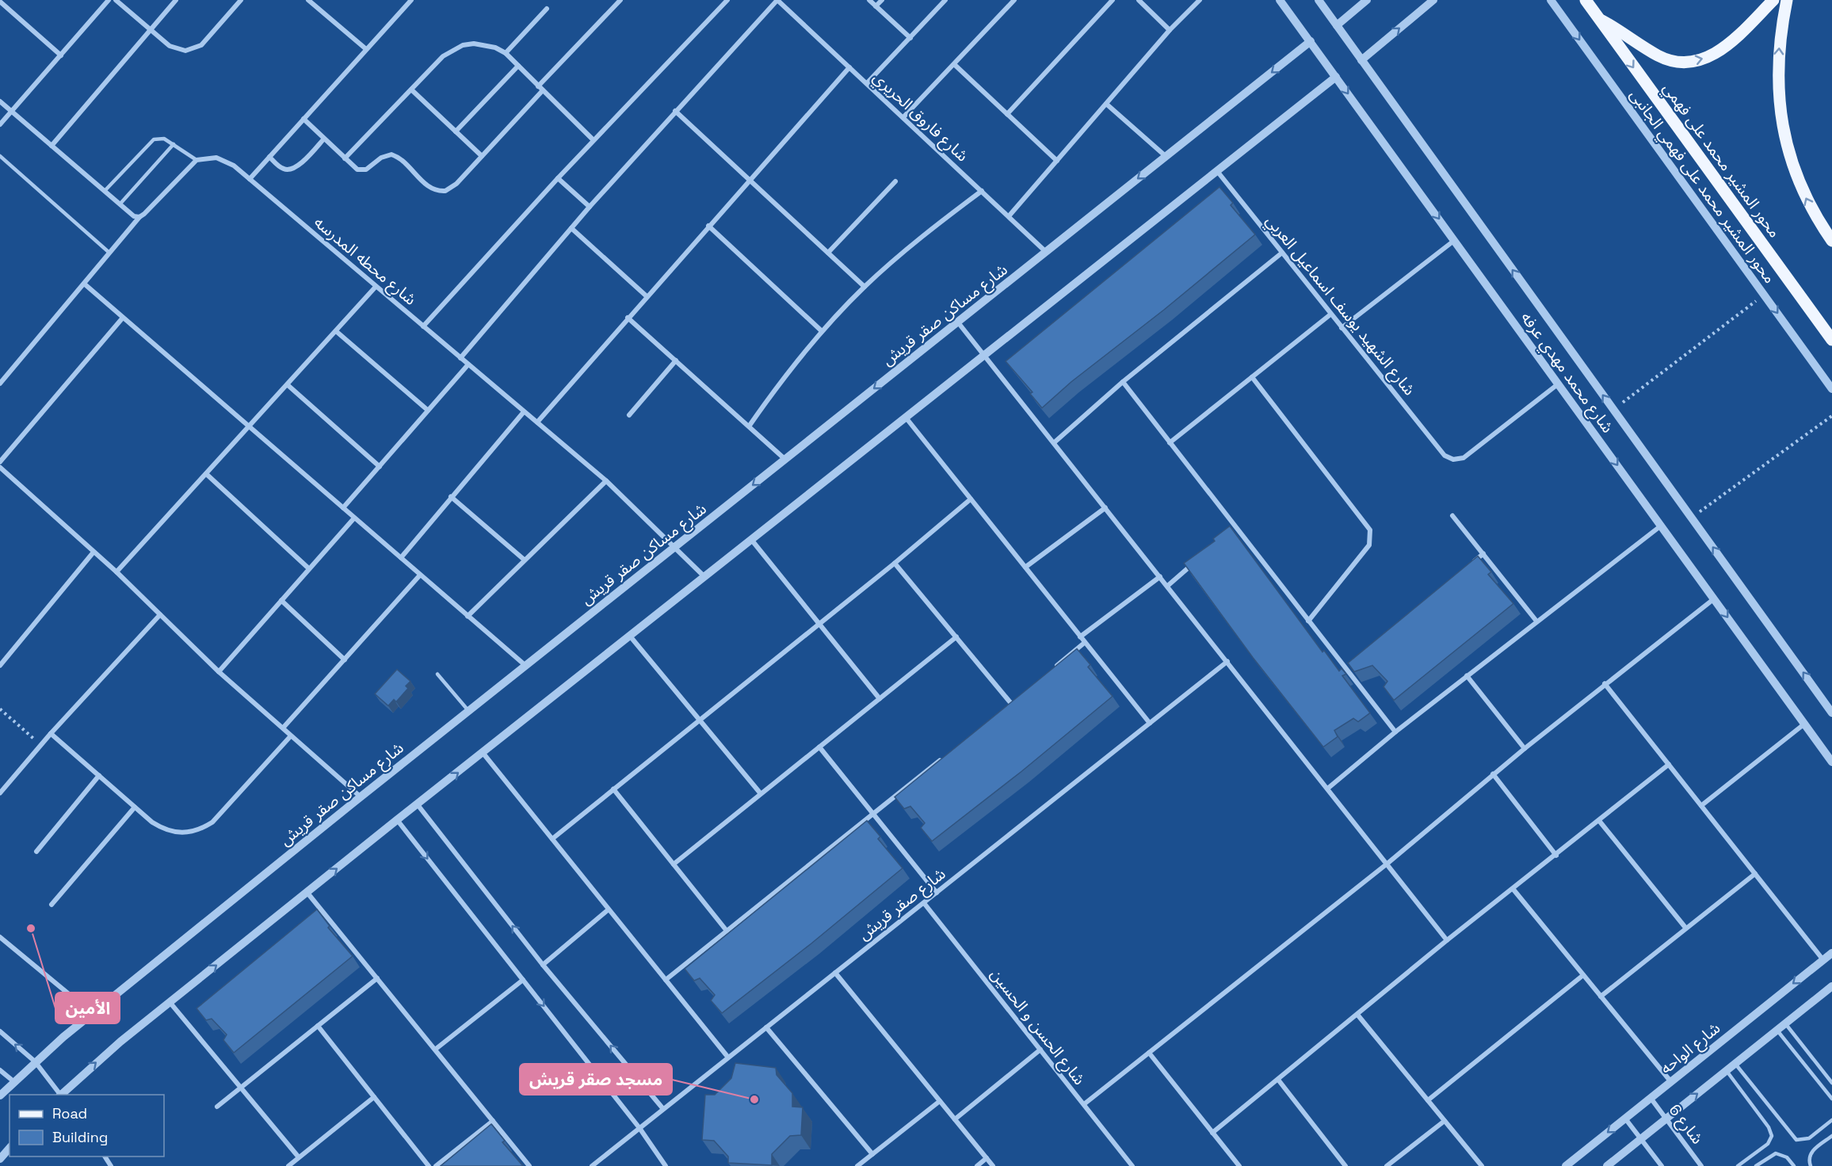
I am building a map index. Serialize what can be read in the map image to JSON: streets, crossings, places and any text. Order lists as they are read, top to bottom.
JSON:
{
  "streets": {
    "main road": ["محور المشير محمد على فهمي"],
    "street": [
      "شارع فاروق الحريري",
      "محور المشير محمد على فهمي الجانبى",
      "شارع محطه المدرسه",
      "شارع الشهيد يوسف اسماعيل العربي",
      "شارع مساكن صقر قريش",
      "شارع محمد مهدي عرفه",
      "شارع صقر قريش",
      "شارع الحسن و الحسين",
      "شارع الواحه",
      "شارع 6"
    ]
  },
  "crossings": [
    ["شارع فاروق الحريري", "شارع مساكن صقر قريش"],
    ["شارع محطه المدرسه", "شارع مساكن صقر قريش"],
    ["شارع الشهيد يوسف اسماعيل العربي", "شارع محمد مهدي عرفه"],
    ["شارع مساكن صقر قريش", "شارع محمد مهدي عرفه"],
    ["شارع صقر قريش", "شارع الحسن و الحسين"],
    ["شارع الواحه", "شارع 6"]
  ],
  "one_way": ["محور المشير محمد على فهمي", "محور المشير محمد على فهمي الجانبى"],
  "places": ["الأمين", "مسجد صقر قريش"],
  "legend": ["Road", "Building"]
}
